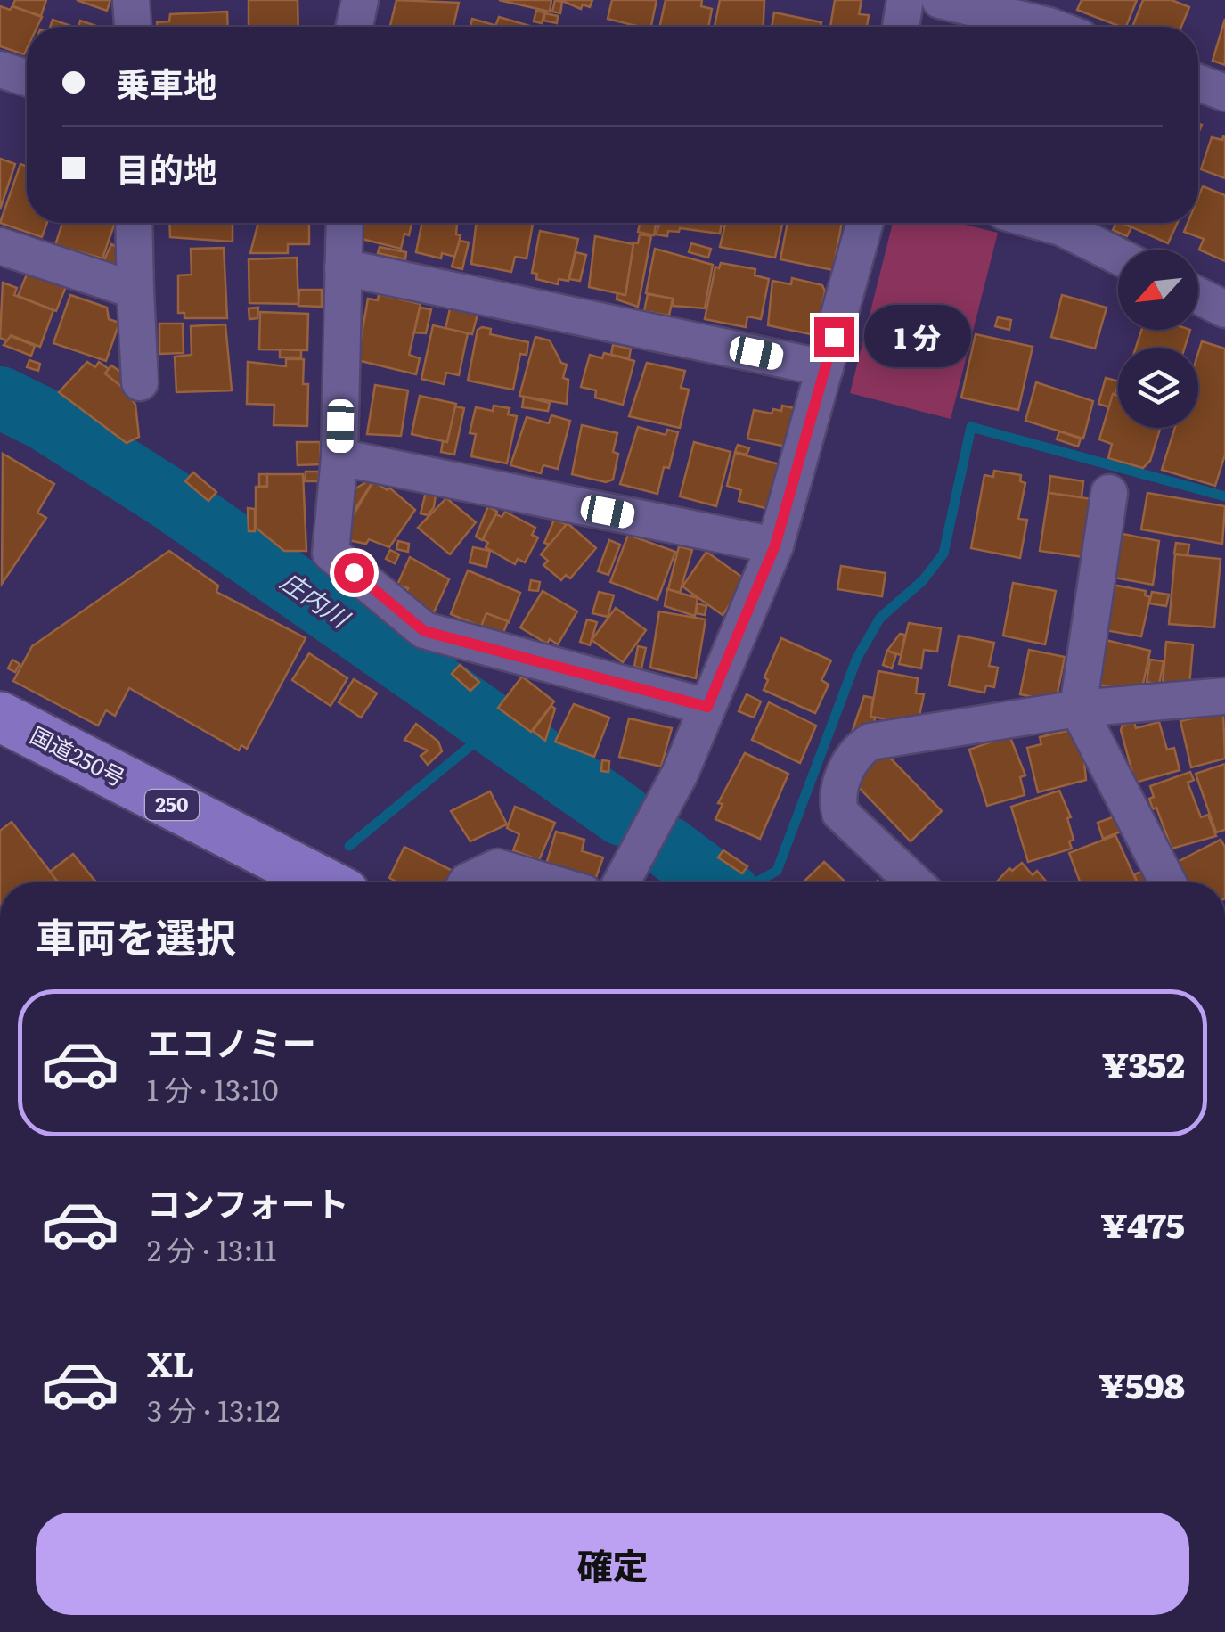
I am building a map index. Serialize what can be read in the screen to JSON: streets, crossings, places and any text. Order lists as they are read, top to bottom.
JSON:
{
  "streets": {
    "highway": ["国道250号", "250"]
  },
  "water": ["庄内川"],
  "north": "bottom left",
  "page": {
    "banner": ["乗車地", "目的地"],
    "bubble": "1 分",
    "heading": "車両を選択",
    "list": [
      {
        "name": "エコノミー",
        "note": "1 分 · 13:10",
        "value": "¥352"
      },
      {
        "name": "コンフォート",
        "note": "2 分 · 13:11",
        "value": "¥475"
      },
      {
        "name": "XL",
        "note": "3 分 · 13:12",
        "value": "¥598"
      }
    ],
    "buttons": "確定"
  }
}
